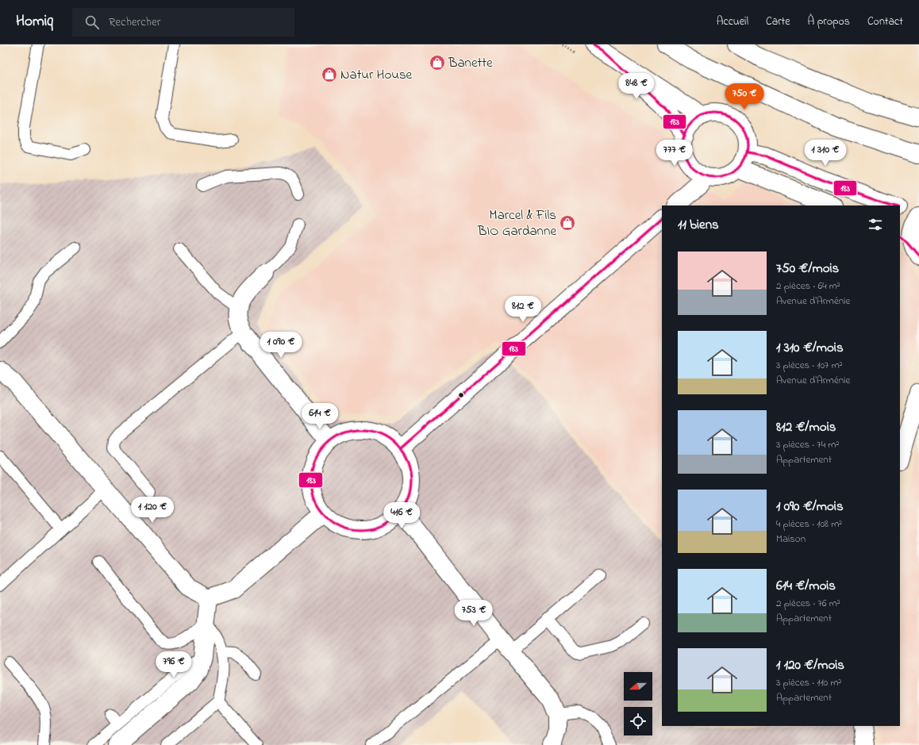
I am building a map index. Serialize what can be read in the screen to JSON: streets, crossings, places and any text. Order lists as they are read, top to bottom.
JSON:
{
  "places": {
    "shop": ["Banette", "Natur House", "Marcel & Fils BIO Gardanne"]
  },
  "lines": ["transit line 183"],
  "north": "left",
  "page": {
    "header": "Homiq",
    "search": "Rechercher",
    "nav": [
      "Accueil",
      "Carte",
      "À propos",
      "Contact"
    ],
    "price": [
      "848 €",
      "750 €",
      "777 €",
      "1 310 €",
      "812 €",
      "1 090 €",
      "614 €",
      "1 120 €",
      "416 €",
      "753 €",
      "796 €"
    ],
    "heading": "11 biens",
    "list": [
      {
        "name": "750 €/mois",
        "note": "2 pièces · 64 m² · Avenue d'Arménie"
      },
      {
        "name": "1 310 €/mois",
        "note": "3 pièces · 107 m² · Avenue d'Arménie"
      },
      {
        "name": "812 €/mois",
        "note": "3 pièces · 74 m² · Appartement"
      },
      {
        "name": "1 090 €/mois",
        "note": "4 pièces · 108 m² · Maison"
      },
      {
        "name": "614 €/mois",
        "note": "2 pièces · 76 m² · Appartement"
      },
      {
        "name": "1 120 €/mois",
        "note": "3 pièces · 110 m² · Appartement"
      }
    ]
  }
}
